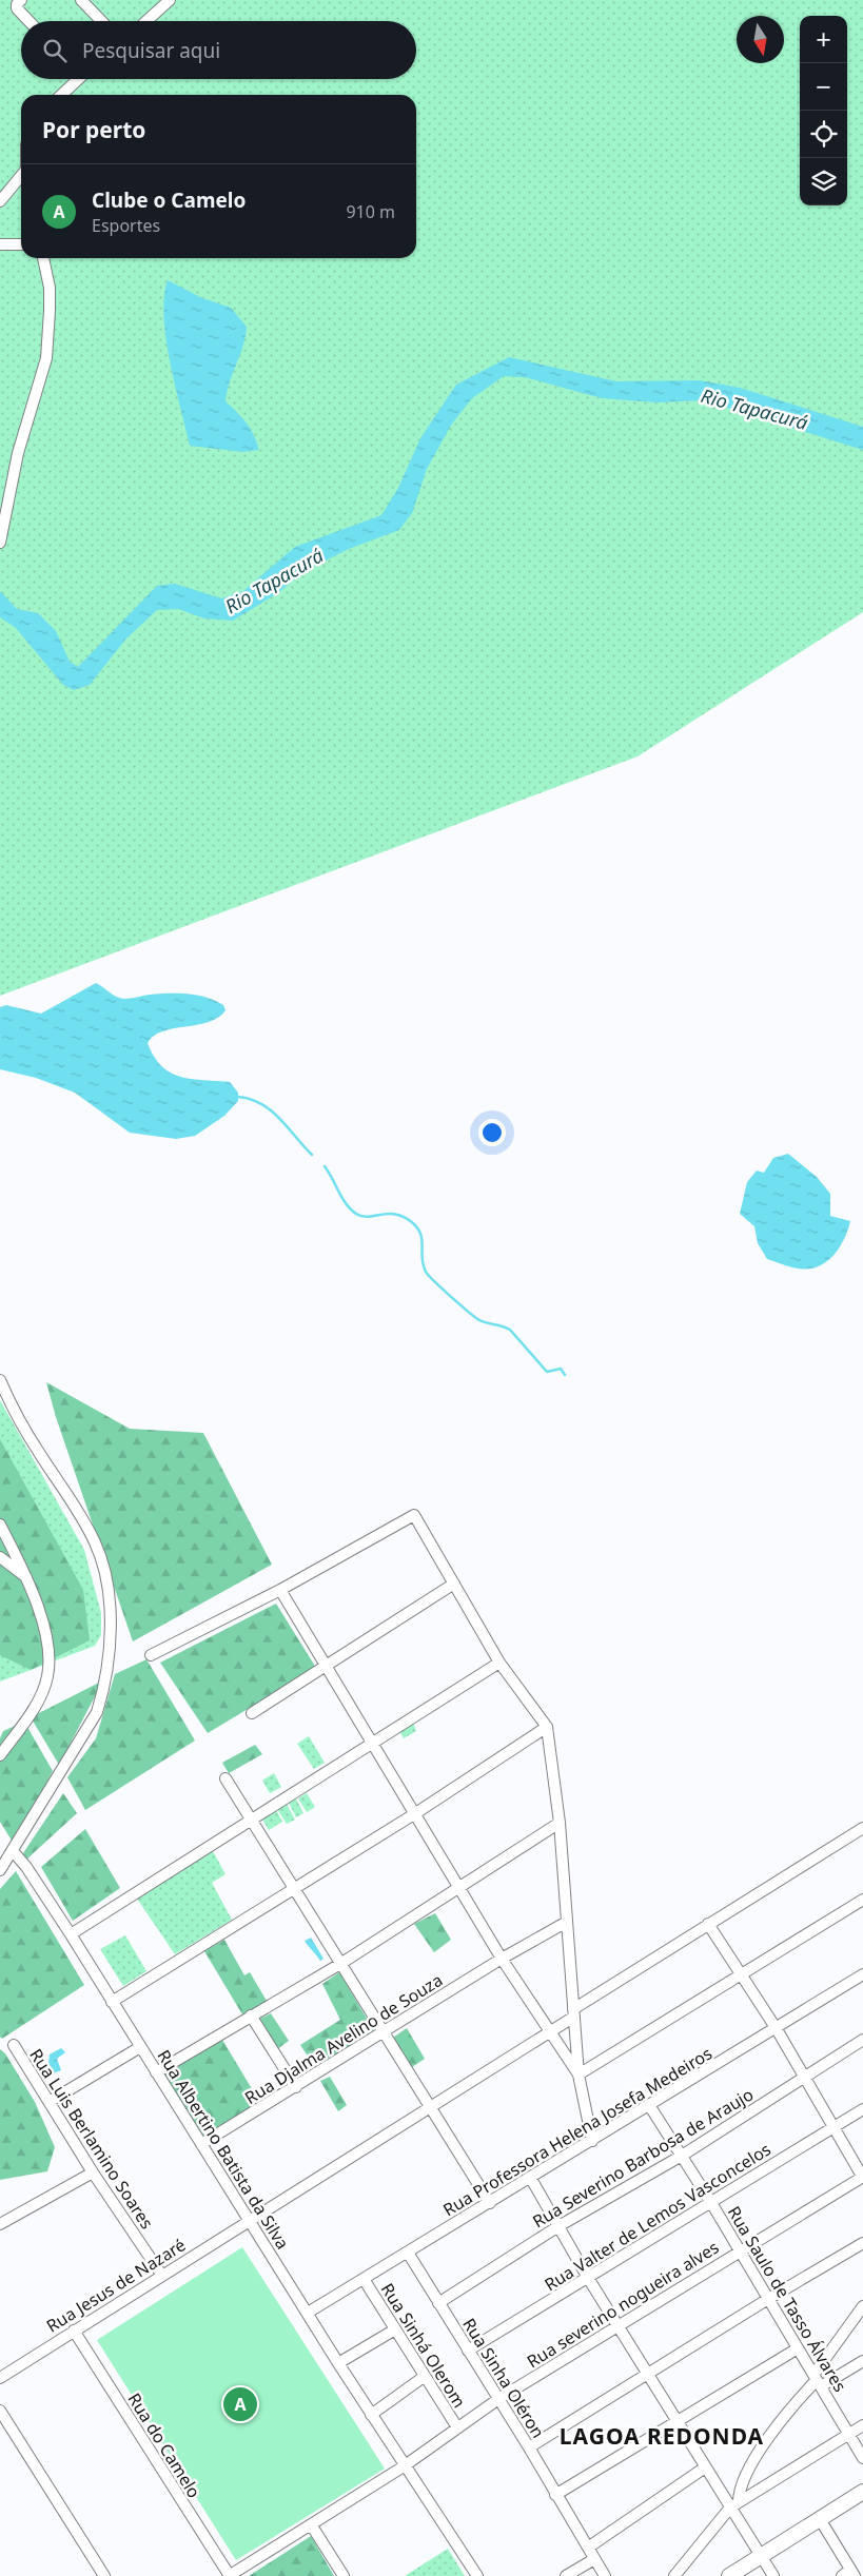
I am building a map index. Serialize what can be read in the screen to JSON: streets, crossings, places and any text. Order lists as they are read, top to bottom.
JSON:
{
  "streets": {
    "street": [
      "Rua Djalma Avelino de Souza",
      "Rua Professora Helena Josefa Medeiros",
      "Rua Luis Berlamino Soares",
      "Rua Albertino Batista da Silva",
      "Rua Severino Barbosa de Araujo",
      "Rua Valter de Lemos Vasconcelos",
      "Rua Jesus de Nazaré",
      "Rua Saulo de Tasso Álvares",
      "Rua severino nogueira alves",
      "Rua Sinhá Olerom",
      "Rua Sinha Oléron",
      "Rua do Camelo"
    ]
  },
  "crossings": [
    ["Rua Djalma Avelino de Souza", "Rua Albertino Batista da Silva"],
    ["Rua Professora Helena Josefa Medeiros", "Rua Albertino Batista da Silva"],
    ["Rua Professora Helena Josefa Medeiros", "Rua Saulo de Tasso Álvares"],
    ["Rua Professora Helena Josefa Medeiros", "Rua Sinhá Olerom"],
    ["Rua Professora Helena Josefa Medeiros", "Rua Sinha Oléron"],
    ["Rua Luis Berlamino Soares", "Rua Jesus de Nazaré"],
    ["Rua Albertino Batista da Silva", "Rua Jesus de Nazaré"],
    ["Rua Albertino Batista da Silva", "Rua severino nogueira alves"],
    ["Rua Severino Barbosa de Araujo", "Rua Saulo de Tasso Álvares"],
    ["Rua Severino Barbosa de Araujo", "Rua Sinha Oléron"],
    ["Rua Valter de Lemos Vasconcelos", "Rua Saulo de Tasso Álvares"],
    ["Rua Valter de Lemos Vasconcelos", "Rua Sinha Oléron"],
    ["Rua Jesus de Nazaré", "Rua do Camelo"],
    ["Rua Saulo de Tasso Álvares", "Rua severino nogueira alves"],
    ["Rua severino nogueira alves", "Rua Sinhá Olerom"],
    ["Rua severino nogueira alves", "Rua Sinha Oléron"],
    ["Rua severino nogueira alves", "Rua do Camelo"]
  ],
  "districts": ["LAGOA REDONDA"],
  "water": ["Rio Tapacurá"],
  "north": "bottom",
  "page": {
    "map_buttons": ["+", "−"],
    "search": "Pesquisar aqui",
    "heading": "Por perto",
    "list": [
      {
        "mark": "A",
        "name": "Clube o Camelo",
        "note": "Esportes",
        "value": "910 m"
      }
    ],
    "pins": "A"
  }
}
